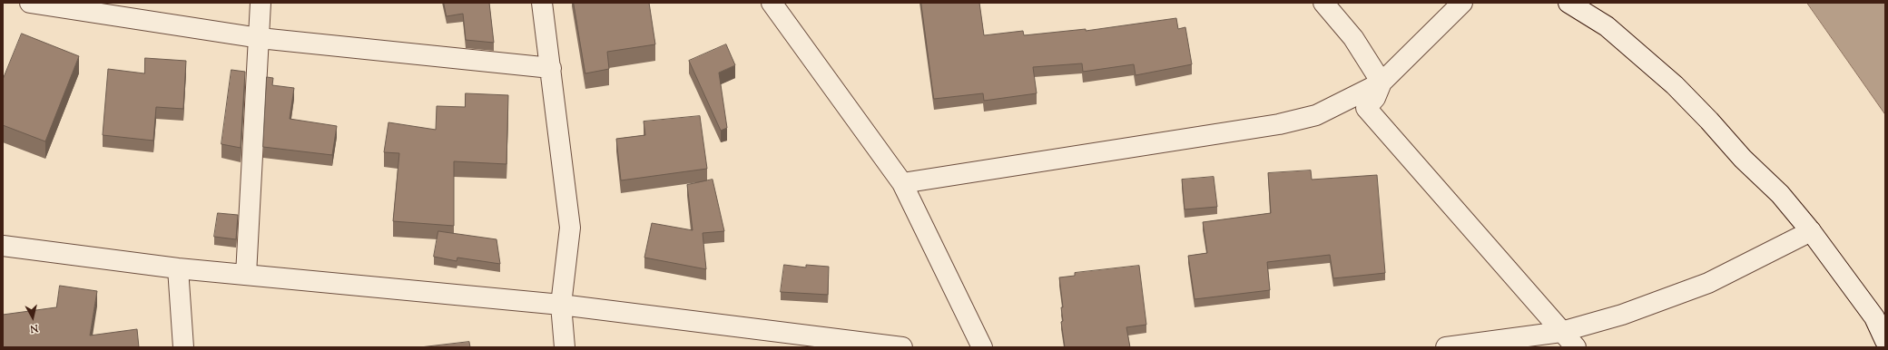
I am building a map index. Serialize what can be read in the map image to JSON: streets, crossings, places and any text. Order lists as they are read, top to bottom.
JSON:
{
  "north": "bottom"
}
